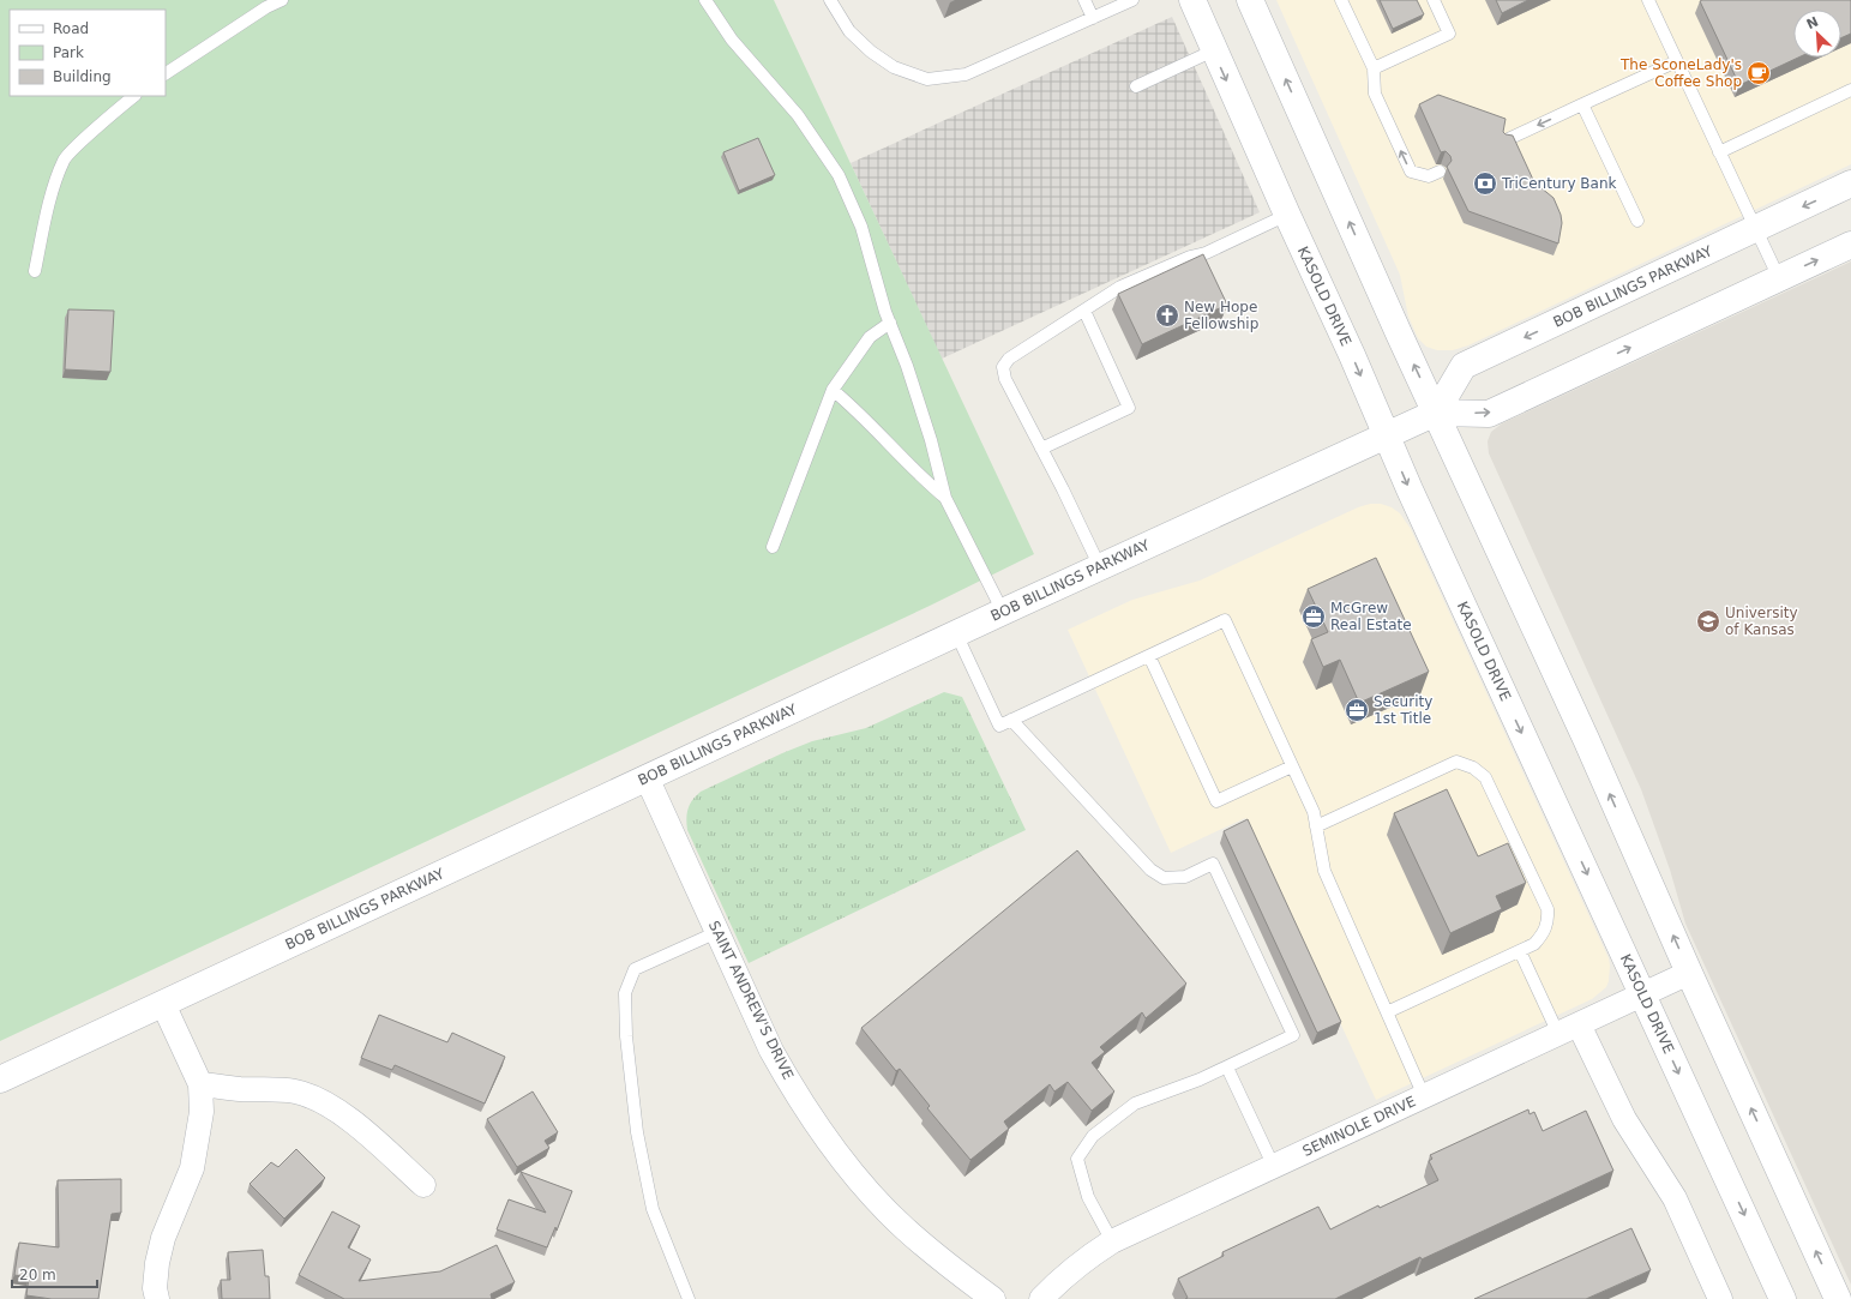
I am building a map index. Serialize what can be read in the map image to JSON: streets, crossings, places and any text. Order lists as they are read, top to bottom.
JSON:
{
  "streets": {
    "main road": ["BOB BILLINGS PARKWAY", "KASOLD DRIVE"],
    "street": ["SAINT ANDREW'S DRIVE", "SEMINOLE DRIVE"]
  },
  "crossings": [
    ["BOB BILLINGS PARKWAY", "KASOLD DRIVE"],
    ["BOB BILLINGS PARKWAY", "SAINT ANDREW'S DRIVE"],
    ["KASOLD DRIVE", "SEMINOLE DRIVE"]
  ],
  "places": {
    "cafe": ["The SconeLady's Coffee Shop"],
    "bank": ["TriCentury Bank"],
    "church": ["New Hope Fellowship"],
    "office": ["McGrew Real Estate", "Security 1st Title"],
    "school or university": ["University of Kansas"]
  },
  "legend": ["Road", "Park", "Building"],
  "scale_bar": "20 m",
  "north": "top left"
}
